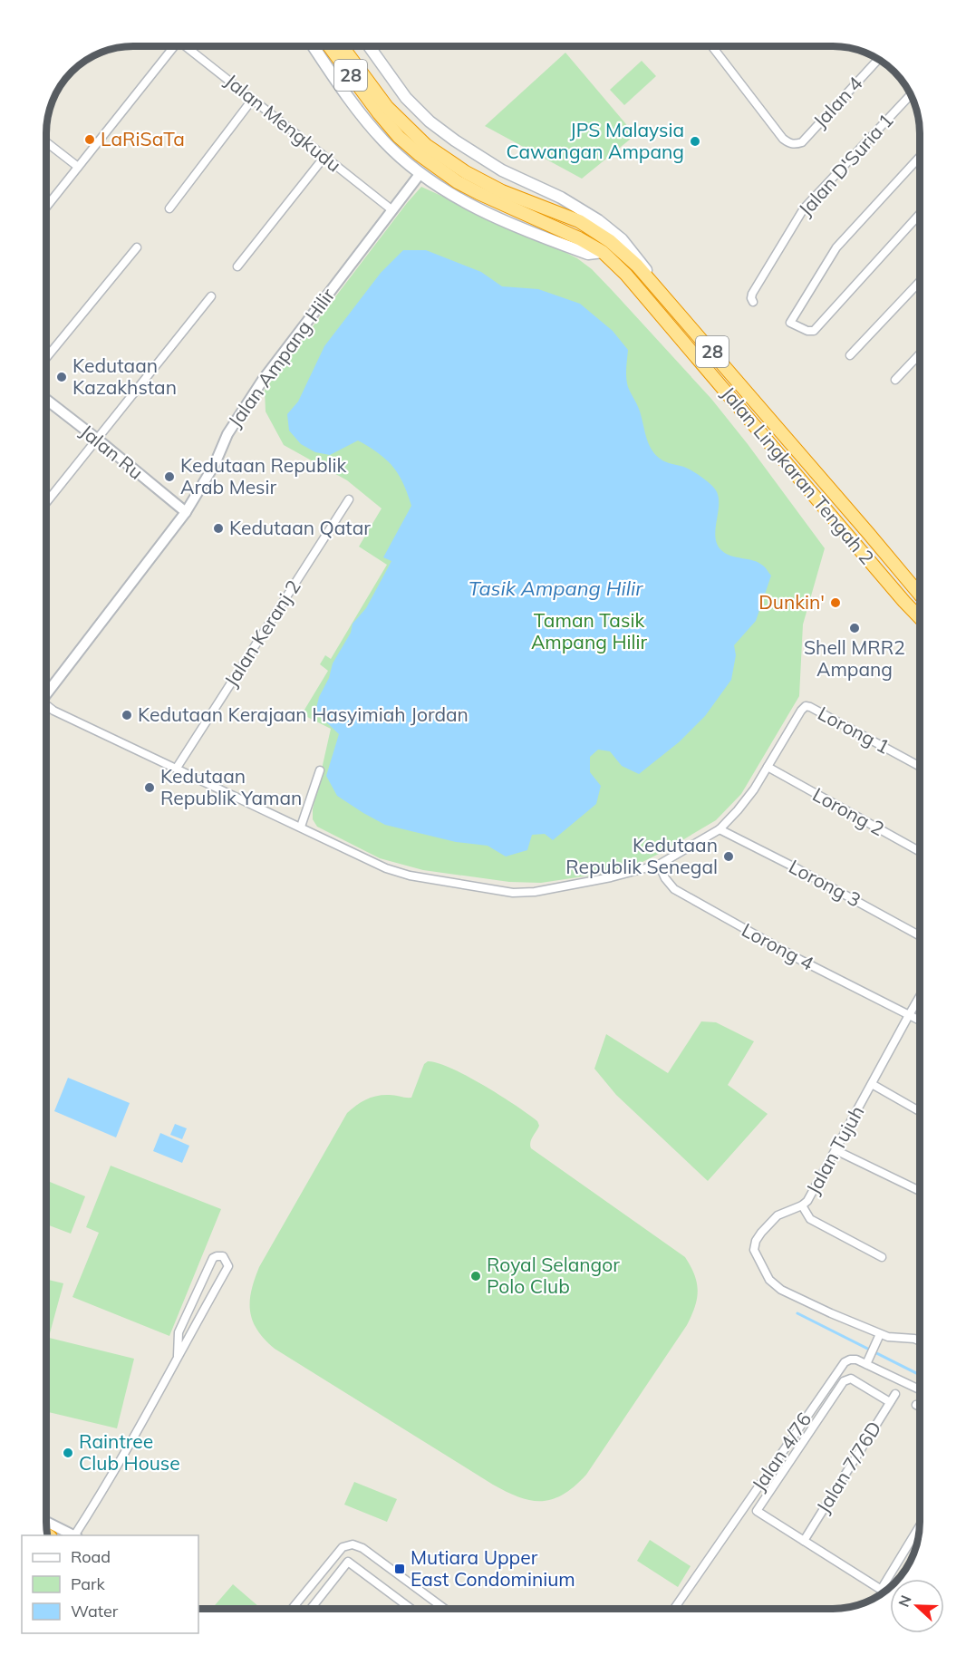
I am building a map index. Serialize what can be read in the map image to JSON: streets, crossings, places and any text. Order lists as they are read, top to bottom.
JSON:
{
  "streets": {
    "highway": ["28", "Jalan Lingkaran Tengah 2"],
    "street": [
      "Jalan 4",
      "Jalan Mengkudu",
      "Jalan D'Suria 1",
      "Jalan Ampang Hilir",
      "Jalan Ru",
      "Jalan Keranj 2",
      "Lorong 1",
      "Lorong 2",
      "Lorong 3",
      "Lorong 4",
      "Jalan Tujuh",
      "Jalan 4/76",
      "Jalan 7/76D"
    ]
  },
  "crossings": [
    ["Jalan Mengkudu", "Jalan Ampang Hilir"],
    ["Jalan Ampang Hilir", "Jalan Ru"],
    ["Lorong 1", "Lorong 2"],
    ["Lorong 4", "Jalan Tujuh"]
  ],
  "water": ["Tasik Ampang Hilir"],
  "parks": ["Taman Tasik Ampang Hilir"],
  "places": {
    "other": [
      "LaRiSaTa",
      "JPS Malaysia Cawangan Ampang",
      "Kedutaan Kazakhstan",
      "Kedutaan Republik Arab Mesir",
      "Kedutaan Qatar",
      "Dunkin'",
      "Shell MRR2 Ampang",
      "Kedutaan Kerajaan Hasyimiah Jordan",
      "Kedutaan Republik Yaman",
      "Kedutaan Republik Senegal",
      "Royal Selangor Polo Club",
      "Raintree Club House"
    ],
    "transit": ["Mutiara Upper East Condominium"]
  },
  "legend": ["Road", "Park", "Water"],
  "north": "left"
}
